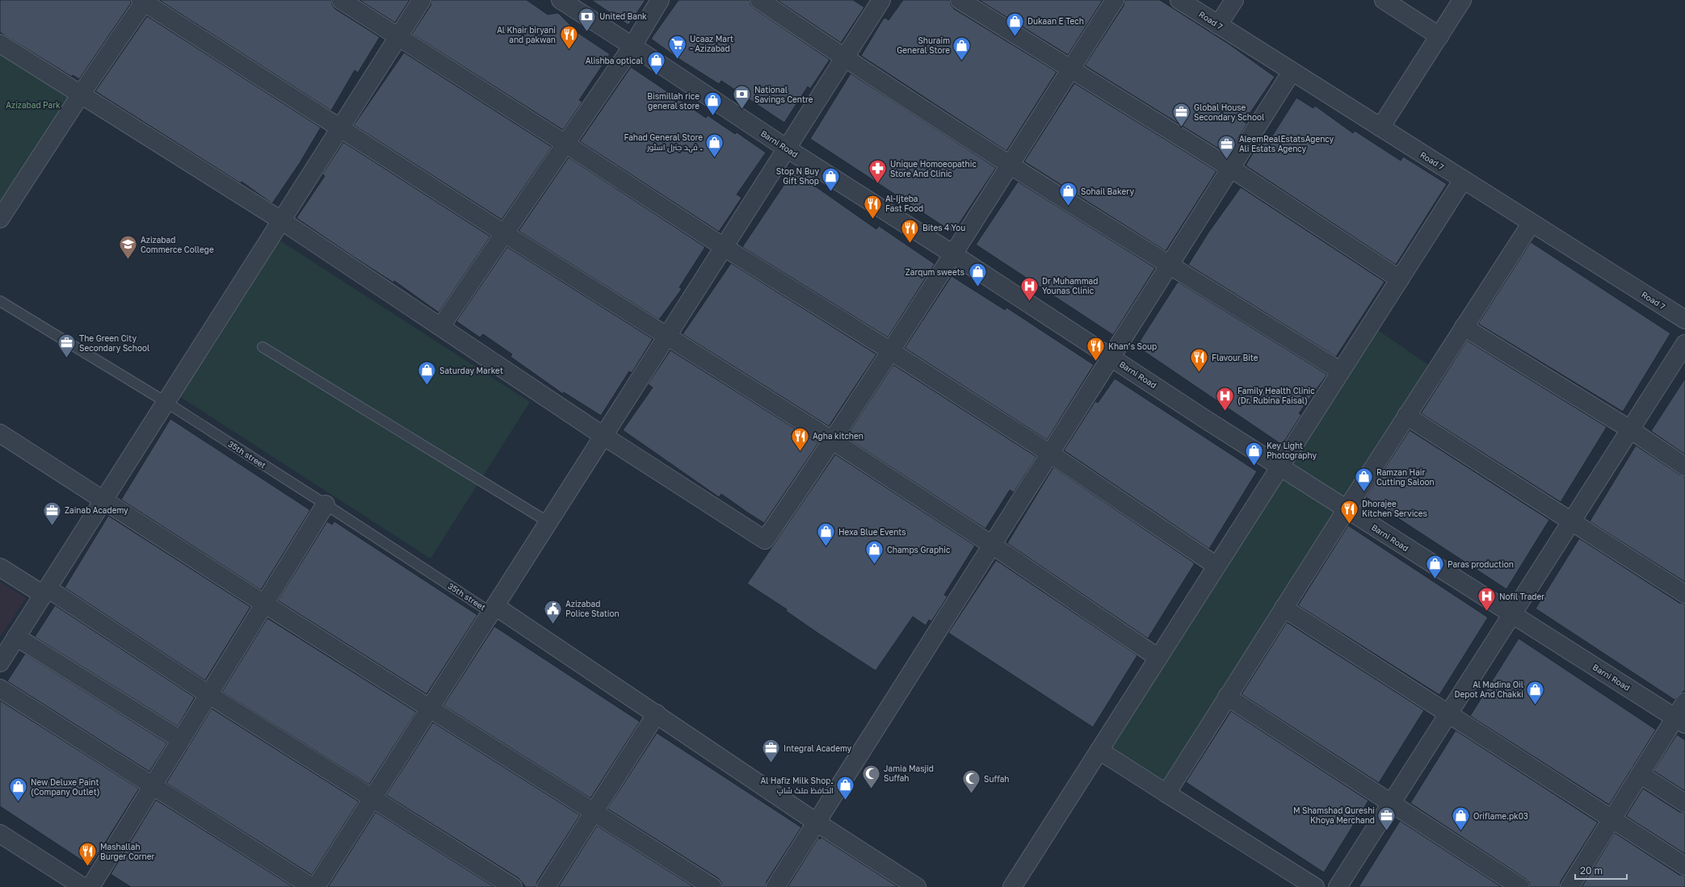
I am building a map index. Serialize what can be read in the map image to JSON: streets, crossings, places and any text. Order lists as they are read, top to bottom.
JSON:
{
  "streets": {
    "street": ["Road 7", "Barni Road"],
    "lane": ["35th street"]
  },
  "parks": ["Azizabad Park"],
  "places": {
    "bank": ["United Bank", "National Savings Centre"],
    "shop": [
      "Dukaan E Tech",
      "Shuraim General Store",
      "Alishba optical",
      "Bismillah rice general store",
      "Fahad General Store ۔ فہد جنرل اسٹور",
      "Stop N Buy Gift Shop",
      "Sohail Bakery",
      "Zarqum sweets",
      "Saturday Market",
      "Key Light Photography",
      "Ramzan Hair Cutting Saloon",
      "Hexa Blue Events",
      "Champs Graphic",
      "Paras production",
      "Al Madina Oil Depot And Chakki",
      "Al Hafiz Milk Shop۔ الحافظ ملک شاپ",
      "New Deluxe Paint (Company Outlet)",
      "Oriflame.pk03"
    ],
    "restaurant": [
      "Al Khair biryani and pakwan",
      "Al-Ijteba Fast Food",
      "Bites 4 You",
      "Khan’s Soup",
      "Flavour Bite",
      "Agha kitchen",
      "Dhorajee Kitchen Services",
      "Mashallah Burger Corner"
    ],
    "supermarket": ["Ucaaz Mart - Azizabad"],
    "office": [
      "Global House Secondary School",
      "AleemRealEstatsAgency Ali Estats Agency",
      "The Green City Secondary School",
      "Zainab Academy",
      "Integral Academy",
      "M Shamshad Qureshi Khoya Merchand"
    ],
    "pharmacy": ["Unique Homoeopathic Store And Clinic"],
    "school or university": ["Azizabad Commerce College"],
    "hospital": ["Dr Muhammad Younas Clinic", "Family Health Clinic (Dr. Rubina Faisal)", "Nofil Trader"],
    "public building": ["Azizabad Police Station"],
    "mosque": ["Jamia Masjid Suffah", "Suffah"]
  },
  "scale_bar": "20 m"
}
